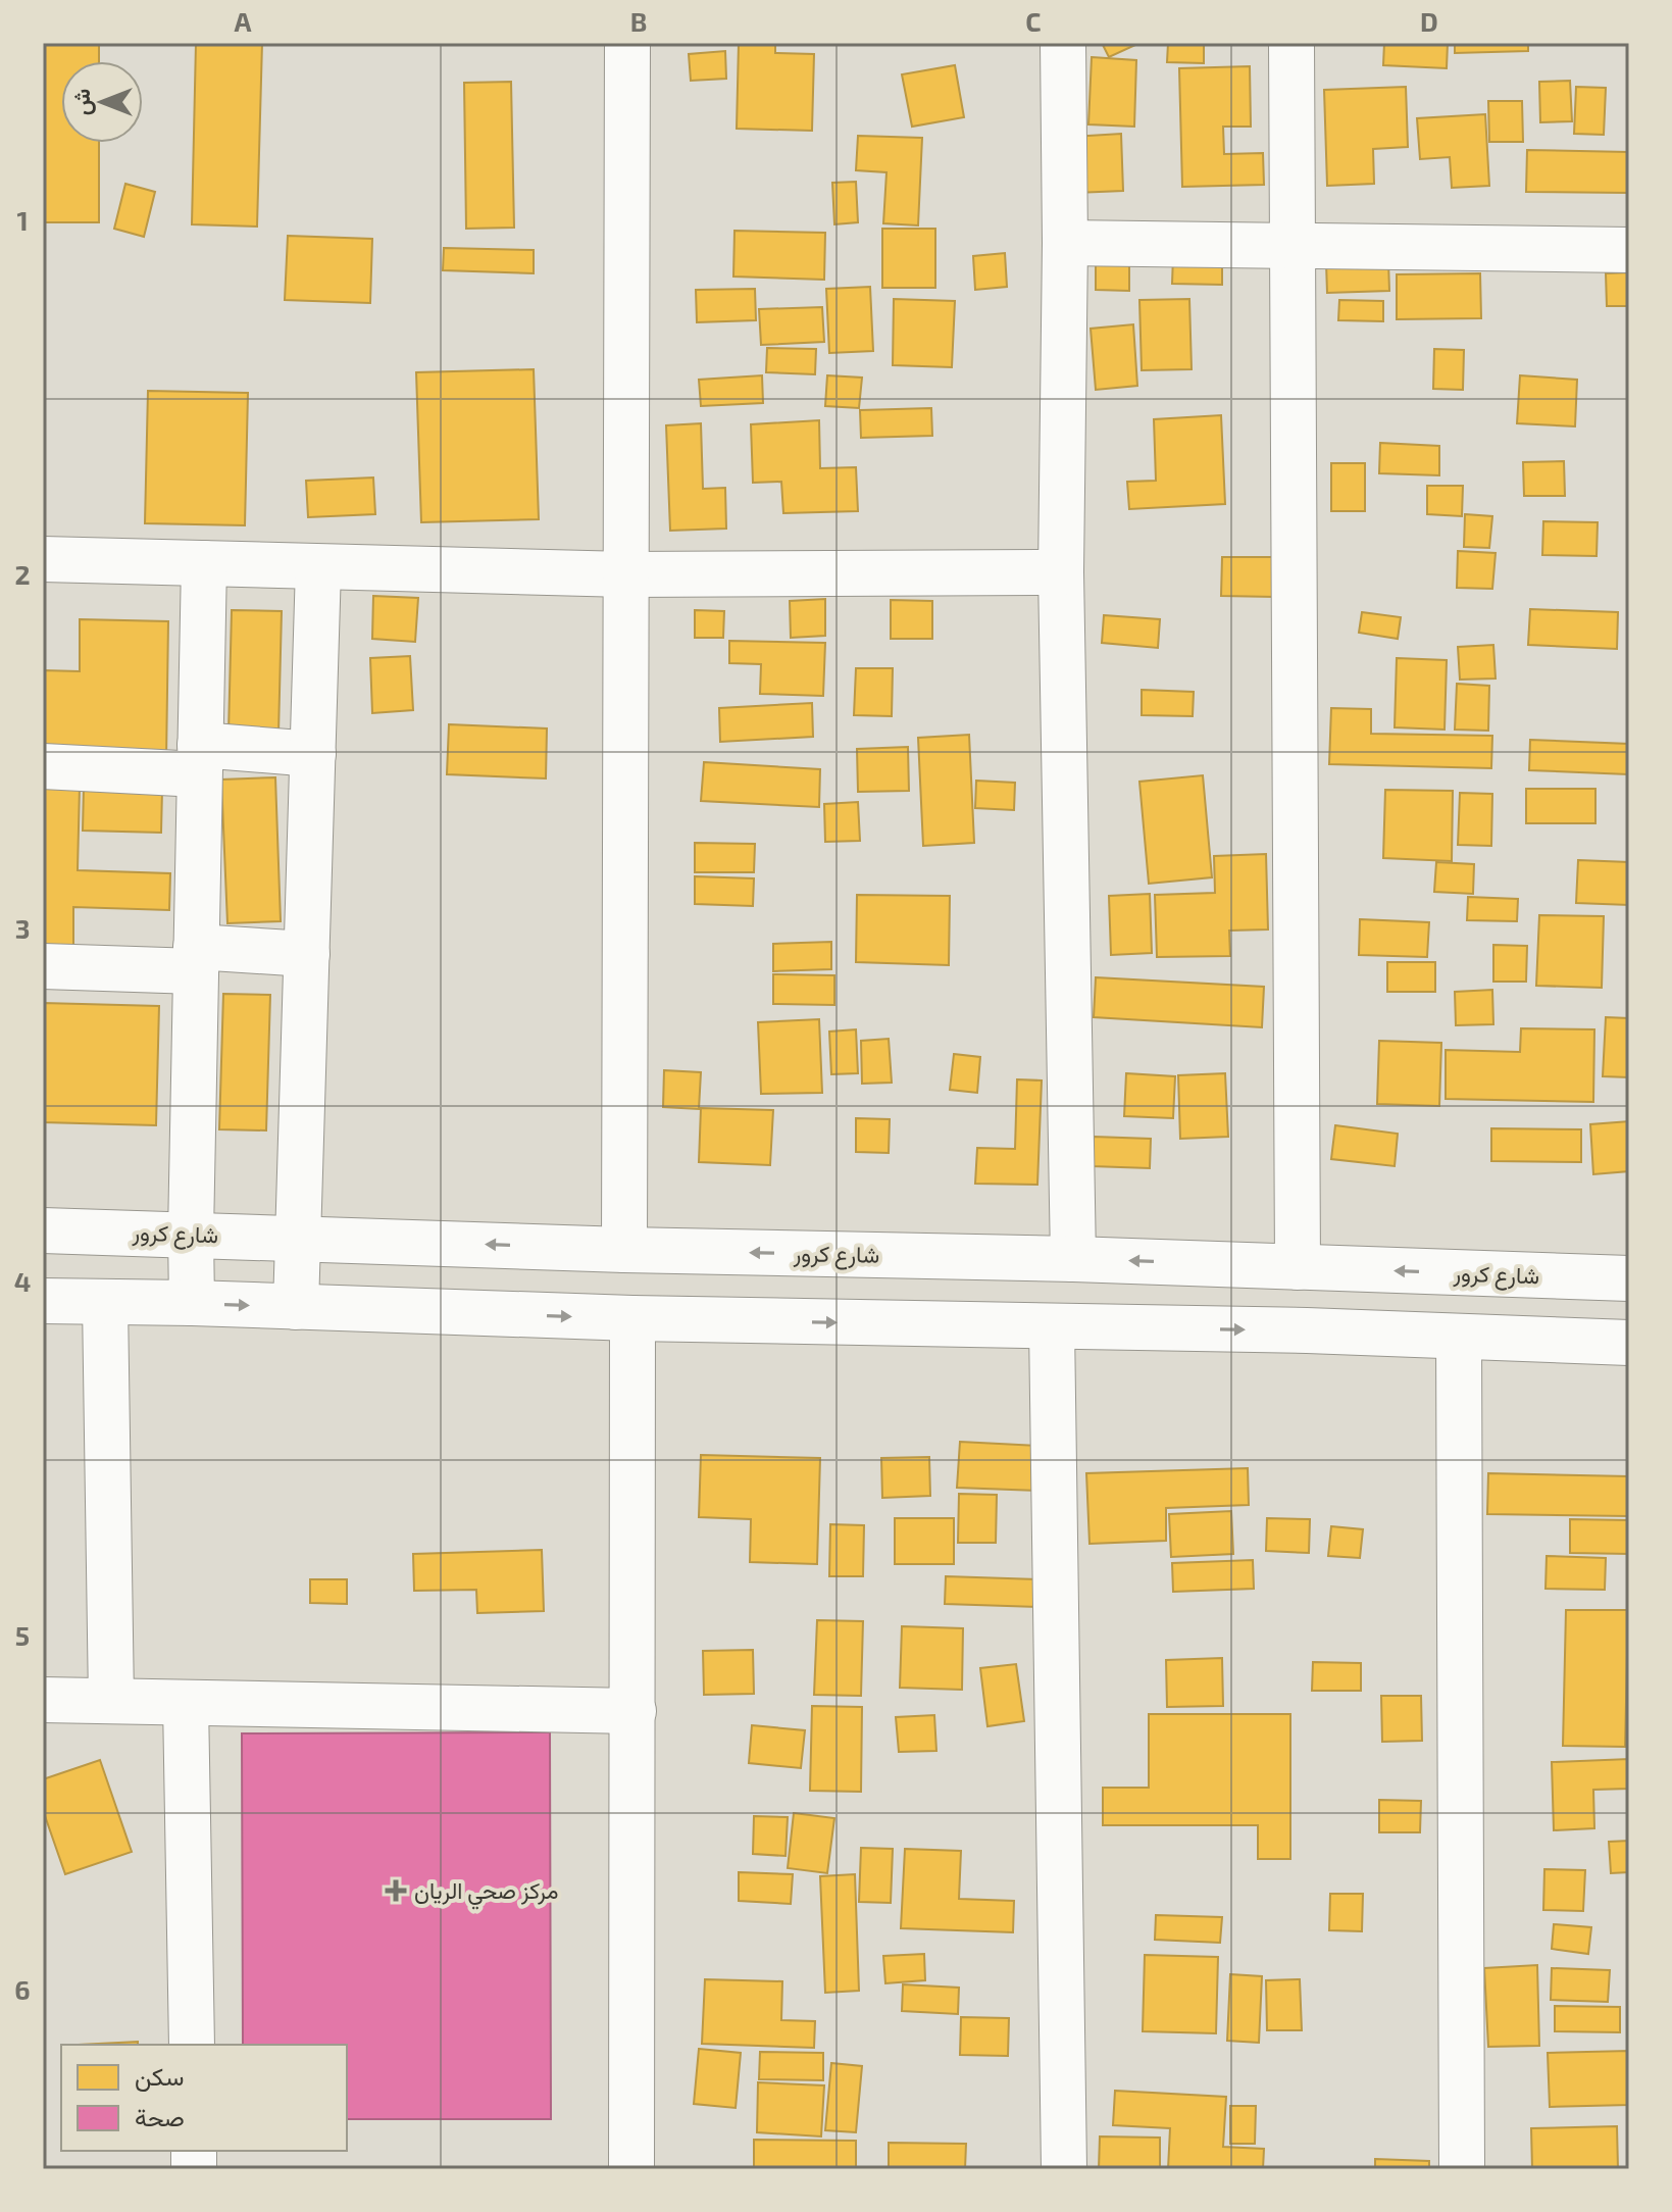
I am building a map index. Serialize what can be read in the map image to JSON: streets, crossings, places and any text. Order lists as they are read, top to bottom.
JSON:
{
  "streets": {
    "street": ["شارع كرور"]
  },
  "places": {
    "health": ["مركز صحي الريان"]
  },
  "legend": ["سكن", "صحة"],
  "north": "left",
  "grid": {
    "columns": [
      "A",
      "B",
      "C",
      "D"
    ],
    "rows": [
      "1",
      "2",
      "3",
      "4",
      "5",
      "6"
    ]
  }
}
